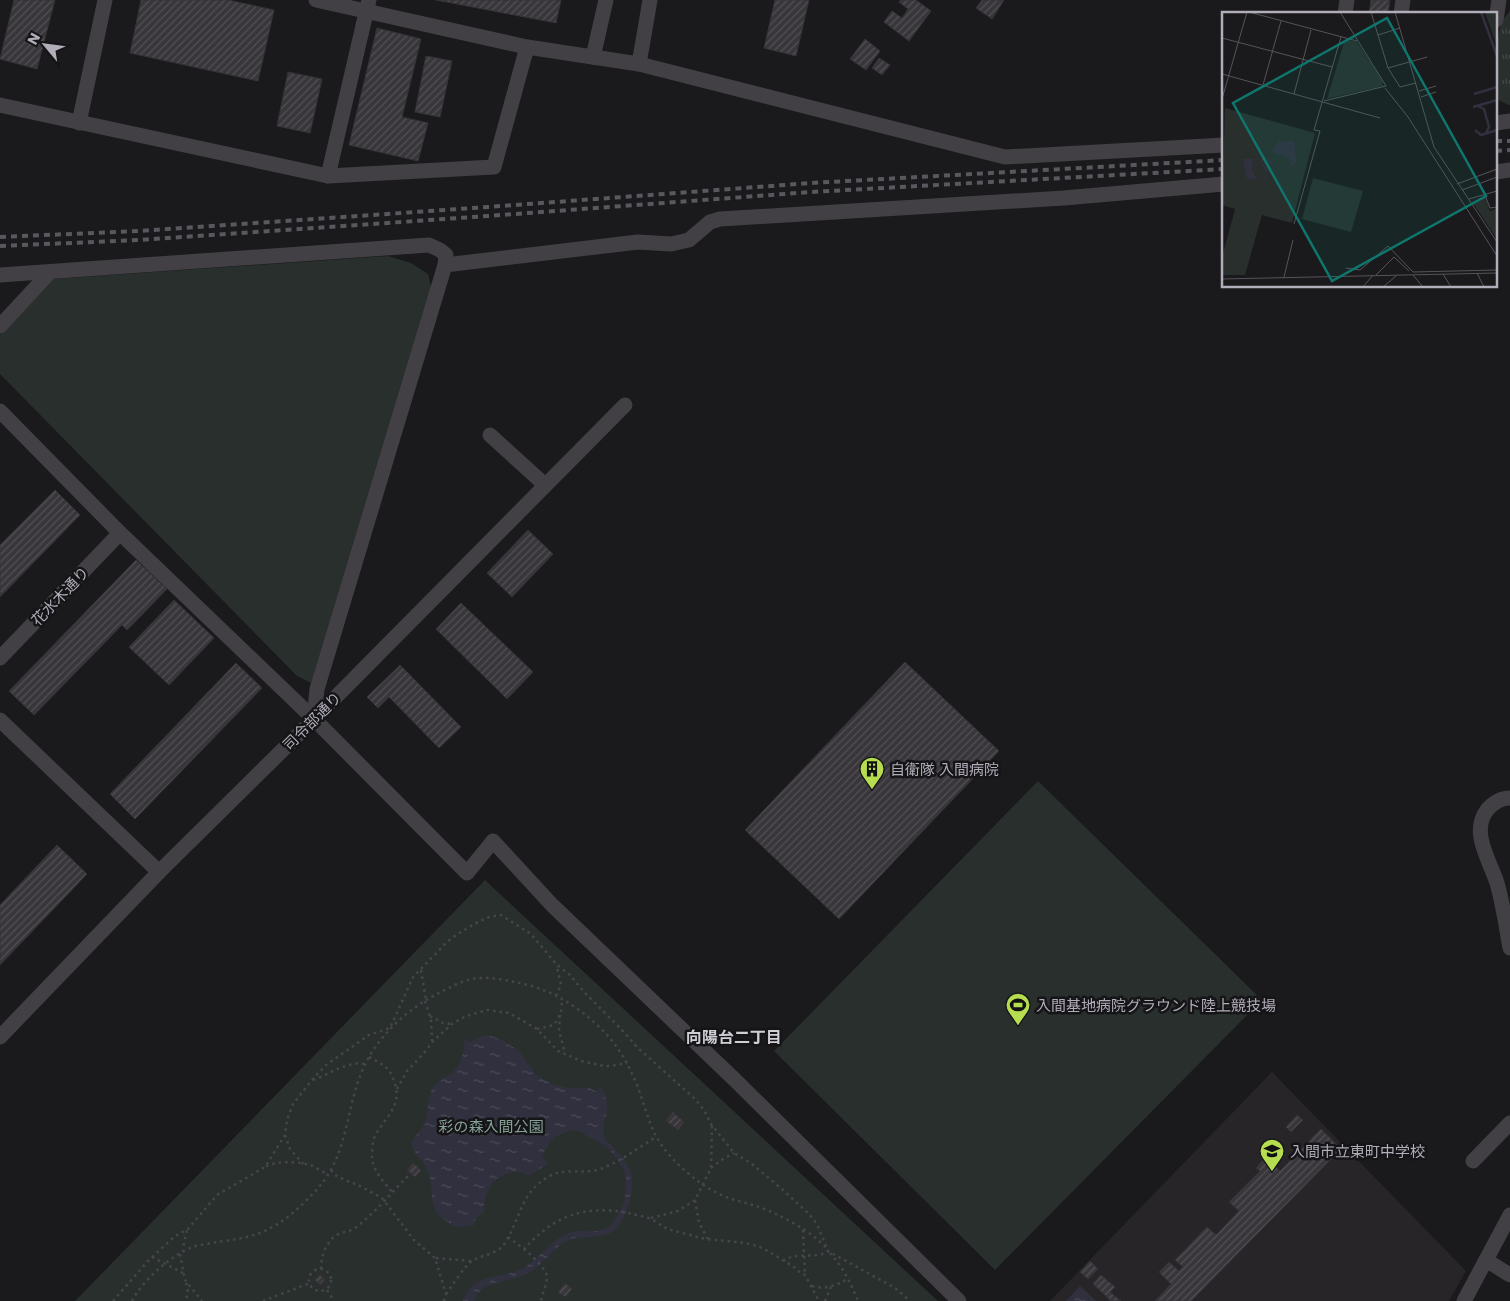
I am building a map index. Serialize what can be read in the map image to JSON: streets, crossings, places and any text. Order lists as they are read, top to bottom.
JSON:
{
  "streets": {
    "street": ["花水木通り", "司令部通り"]
  },
  "districts": ["向陽台二丁目"],
  "parks": ["彩の森入間公園"],
  "places": {
    "building": ["自衛隊 入間病院"],
    "sports": ["入間基地病院グラウンド陸上競技場"],
    "school or university": ["入間市立東町中学校"]
  },
  "north": "top left"
}
